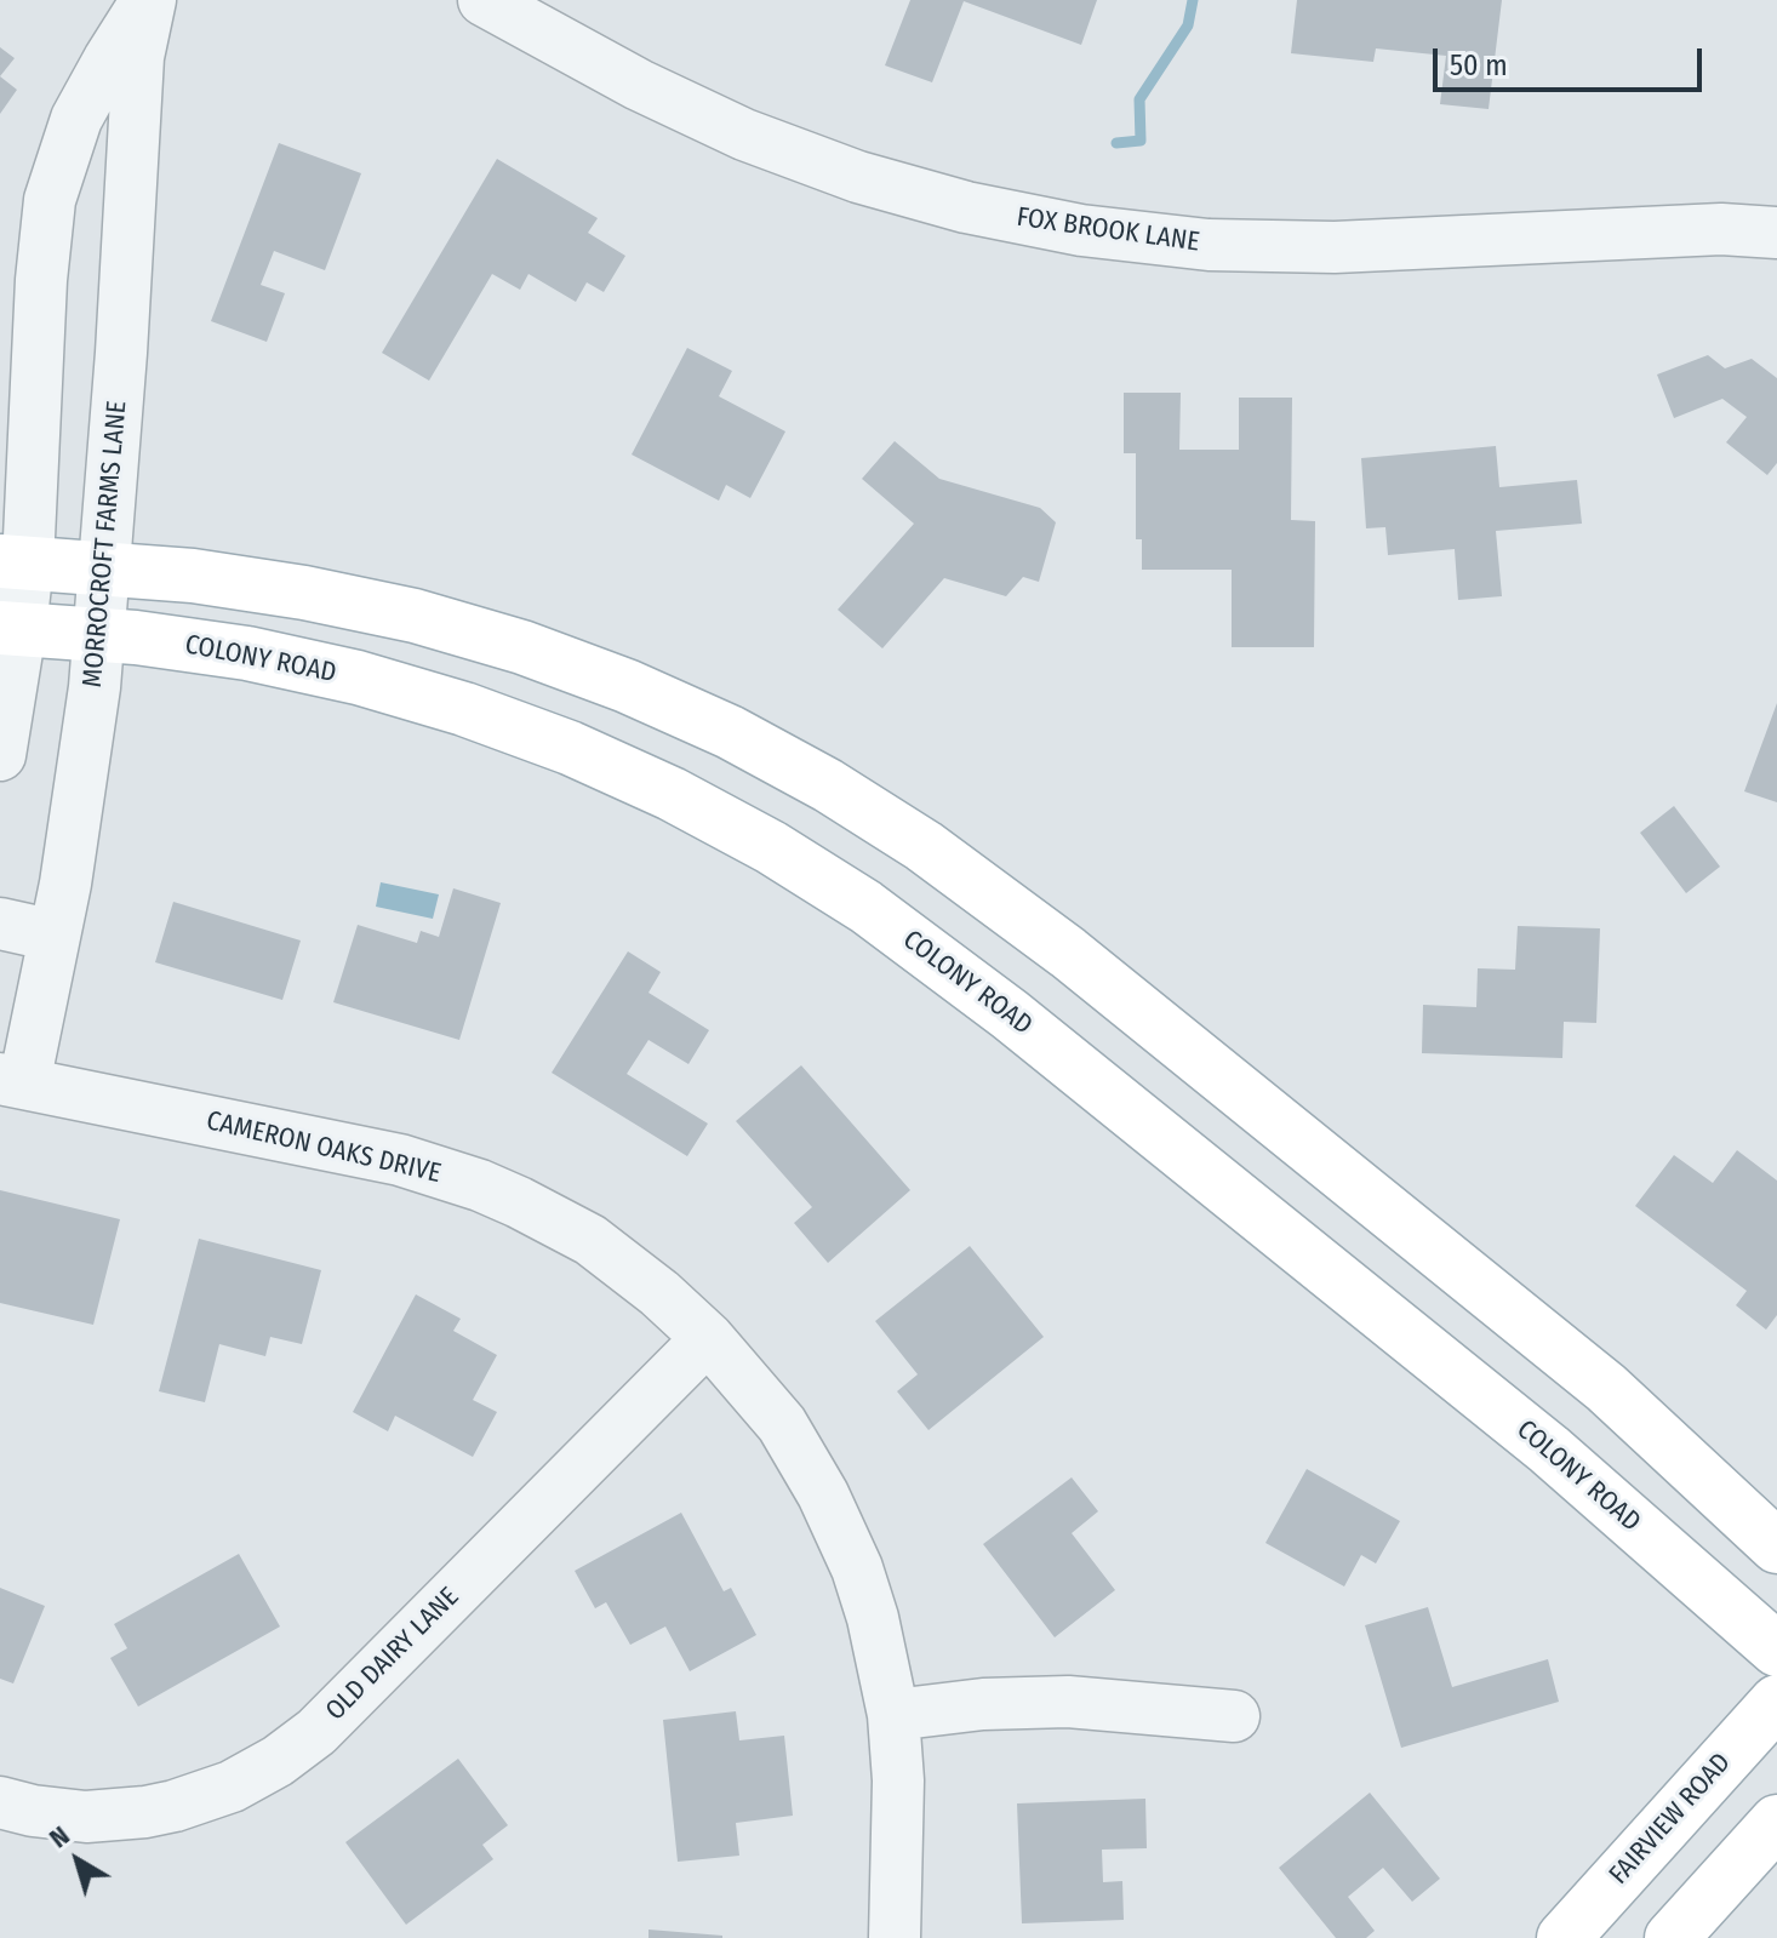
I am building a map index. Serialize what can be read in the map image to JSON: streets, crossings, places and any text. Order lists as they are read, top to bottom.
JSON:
{
  "streets": {
    "main road": ["COLONY ROAD", "FAIRVIEW ROAD"],
    "street": [
      "FOX BROOK LANE",
      "MORROCROFT FARMS LANE",
      "CAMERON OAKS DRIVE",
      "OLD DAIRY LANE"
    ]
  },
  "crossings": [
    ["MORROCROFT FARMS LANE", "COLONY ROAD"],
    ["MORROCROFT FARMS LANE", "CAMERON OAKS DRIVE"],
    ["CAMERON OAKS DRIVE", "OLD DAIRY LANE"]
  ],
  "scale_bar": "50 m",
  "north": "top left"
}
